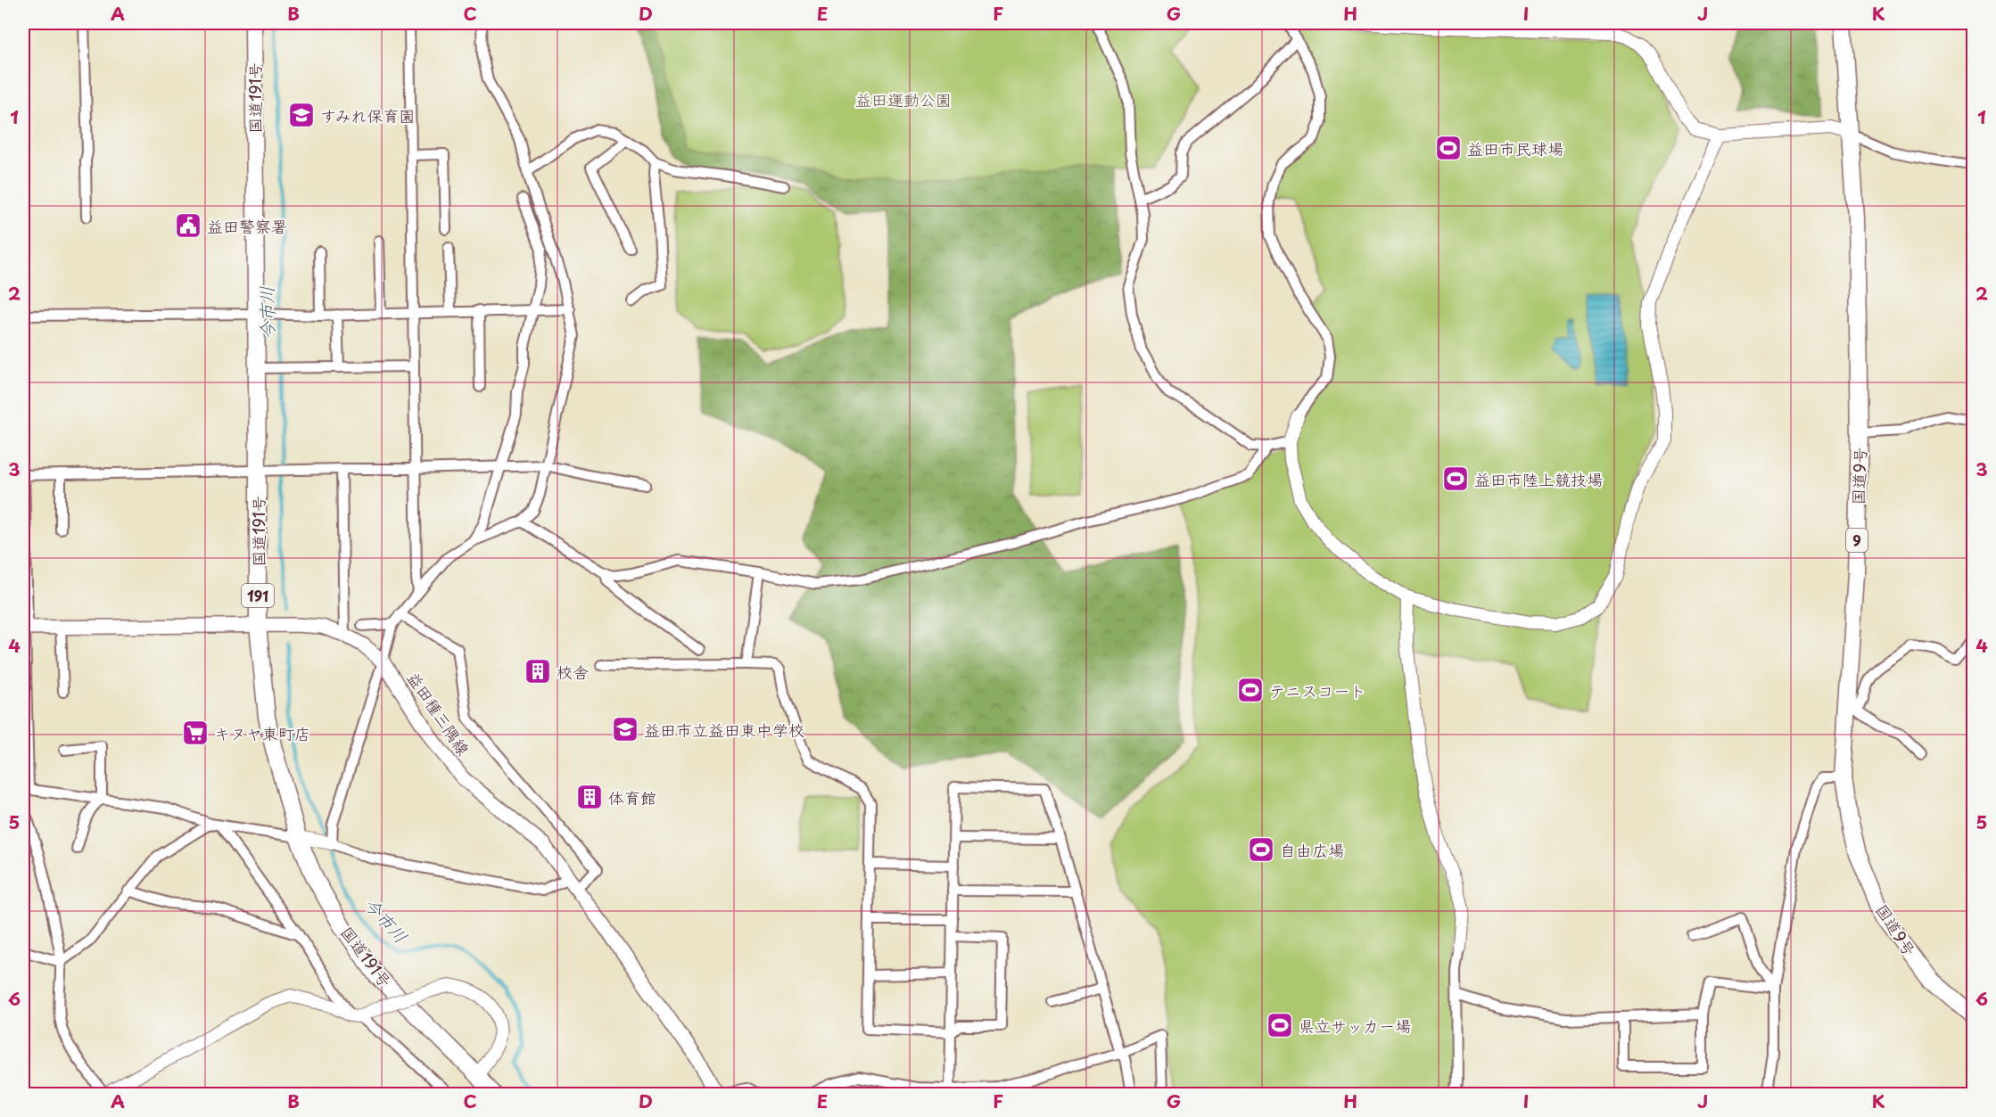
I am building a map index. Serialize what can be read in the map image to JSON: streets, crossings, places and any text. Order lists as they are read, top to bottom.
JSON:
{
  "streets": {
    "highway": [
      "国道191号",
      "国道9号",
      "9",
      "191"
    ],
    "main road": ["益田種三隅線"]
  },
  "crossings": [
    ["国道191号", "益田種三隅線"]
  ],
  "water": ["今市川"],
  "parks": ["益田運動公園"],
  "places": {
    "school or university": ["すみれ保育園", "益田市立益田東中学校"],
    "sports": [
      "益田市民球場",
      "益田市陸上競技場",
      "テニスコート",
      "自由広場",
      "県立サッカー場"
    ],
    "public building": ["益田警察署"],
    "building": ["校舎", "体育館"],
    "supermarket": ["キヌヤ東町店"]
  },
  "grid": {
    "columns": [
      "A",
      "B",
      "C",
      "D",
      "E",
      "F",
      "G",
      "H",
      "I",
      "J",
      "K"
    ],
    "rows": [
      "1",
      "2",
      "3",
      "4",
      "5",
      "6"
    ]
  }
}
